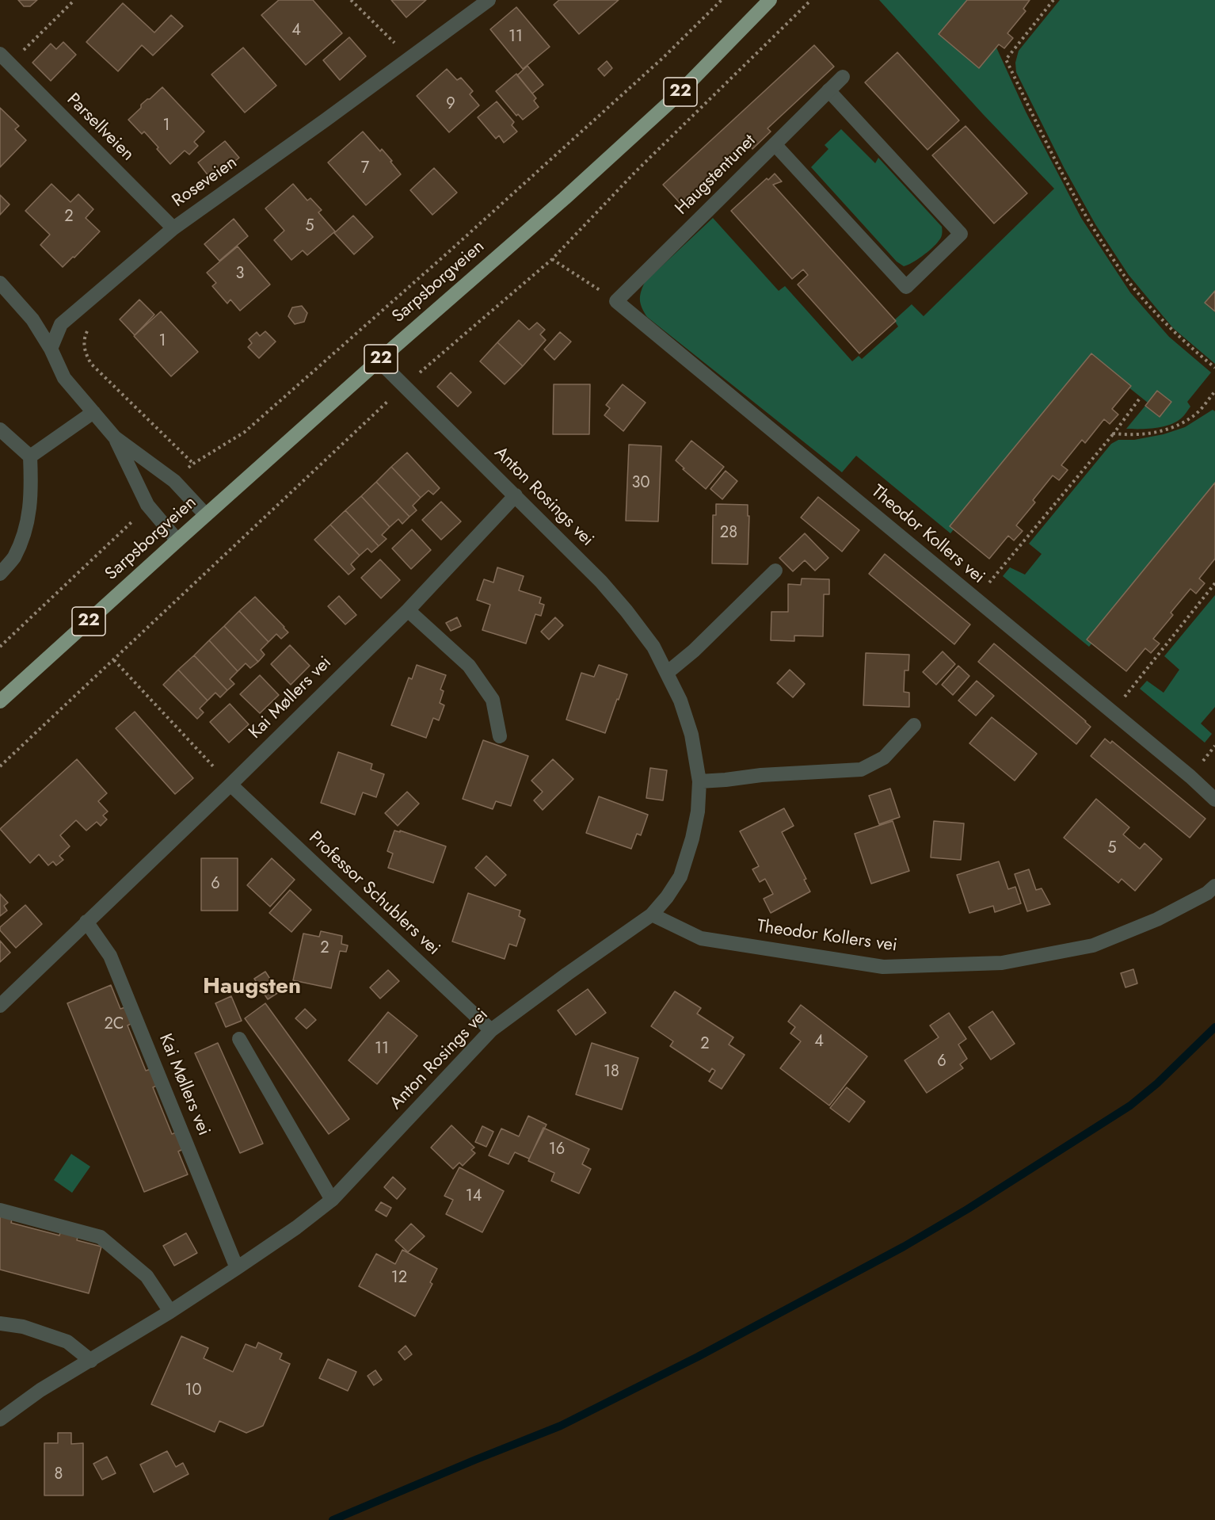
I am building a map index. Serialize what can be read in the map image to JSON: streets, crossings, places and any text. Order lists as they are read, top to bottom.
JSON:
{
  "streets": {
    "highway": ["22", "Sarpsborgveien"],
    "street": [
      "Parsellveien",
      "Haugstentunet",
      "Roseveien",
      "Anton Rosings vei",
      "Theodor Kollers vei",
      "Kai Møllers vei",
      "Professor Schublers vei"
    ]
  },
  "crossings": [
    ["Parsellveien", "Roseveien"],
    ["Haugstentunet", "Theodor Kollers vei"],
    ["Sarpsborgveien", "Anton Rosings vei"],
    ["Anton Rosings vei", "Theodor Kollers vei"],
    ["Anton Rosings vei", "Kai Møllers vei"],
    ["Anton Rosings vei", "Professor Schublers vei"],
    ["Kai Møllers vei", "Professor Schublers vei"]
  ],
  "districts": ["Haugsten"],
  "house_numbers": [
    "4",
    "11",
    "9",
    "1",
    "7",
    "2",
    "5",
    "3",
    "1",
    "30",
    "28",
    "5",
    "6",
    "2",
    "2C",
    "4",
    "2",
    "11",
    "6",
    "18",
    "16",
    "14",
    "12",
    "10",
    "8"
  ]
}
